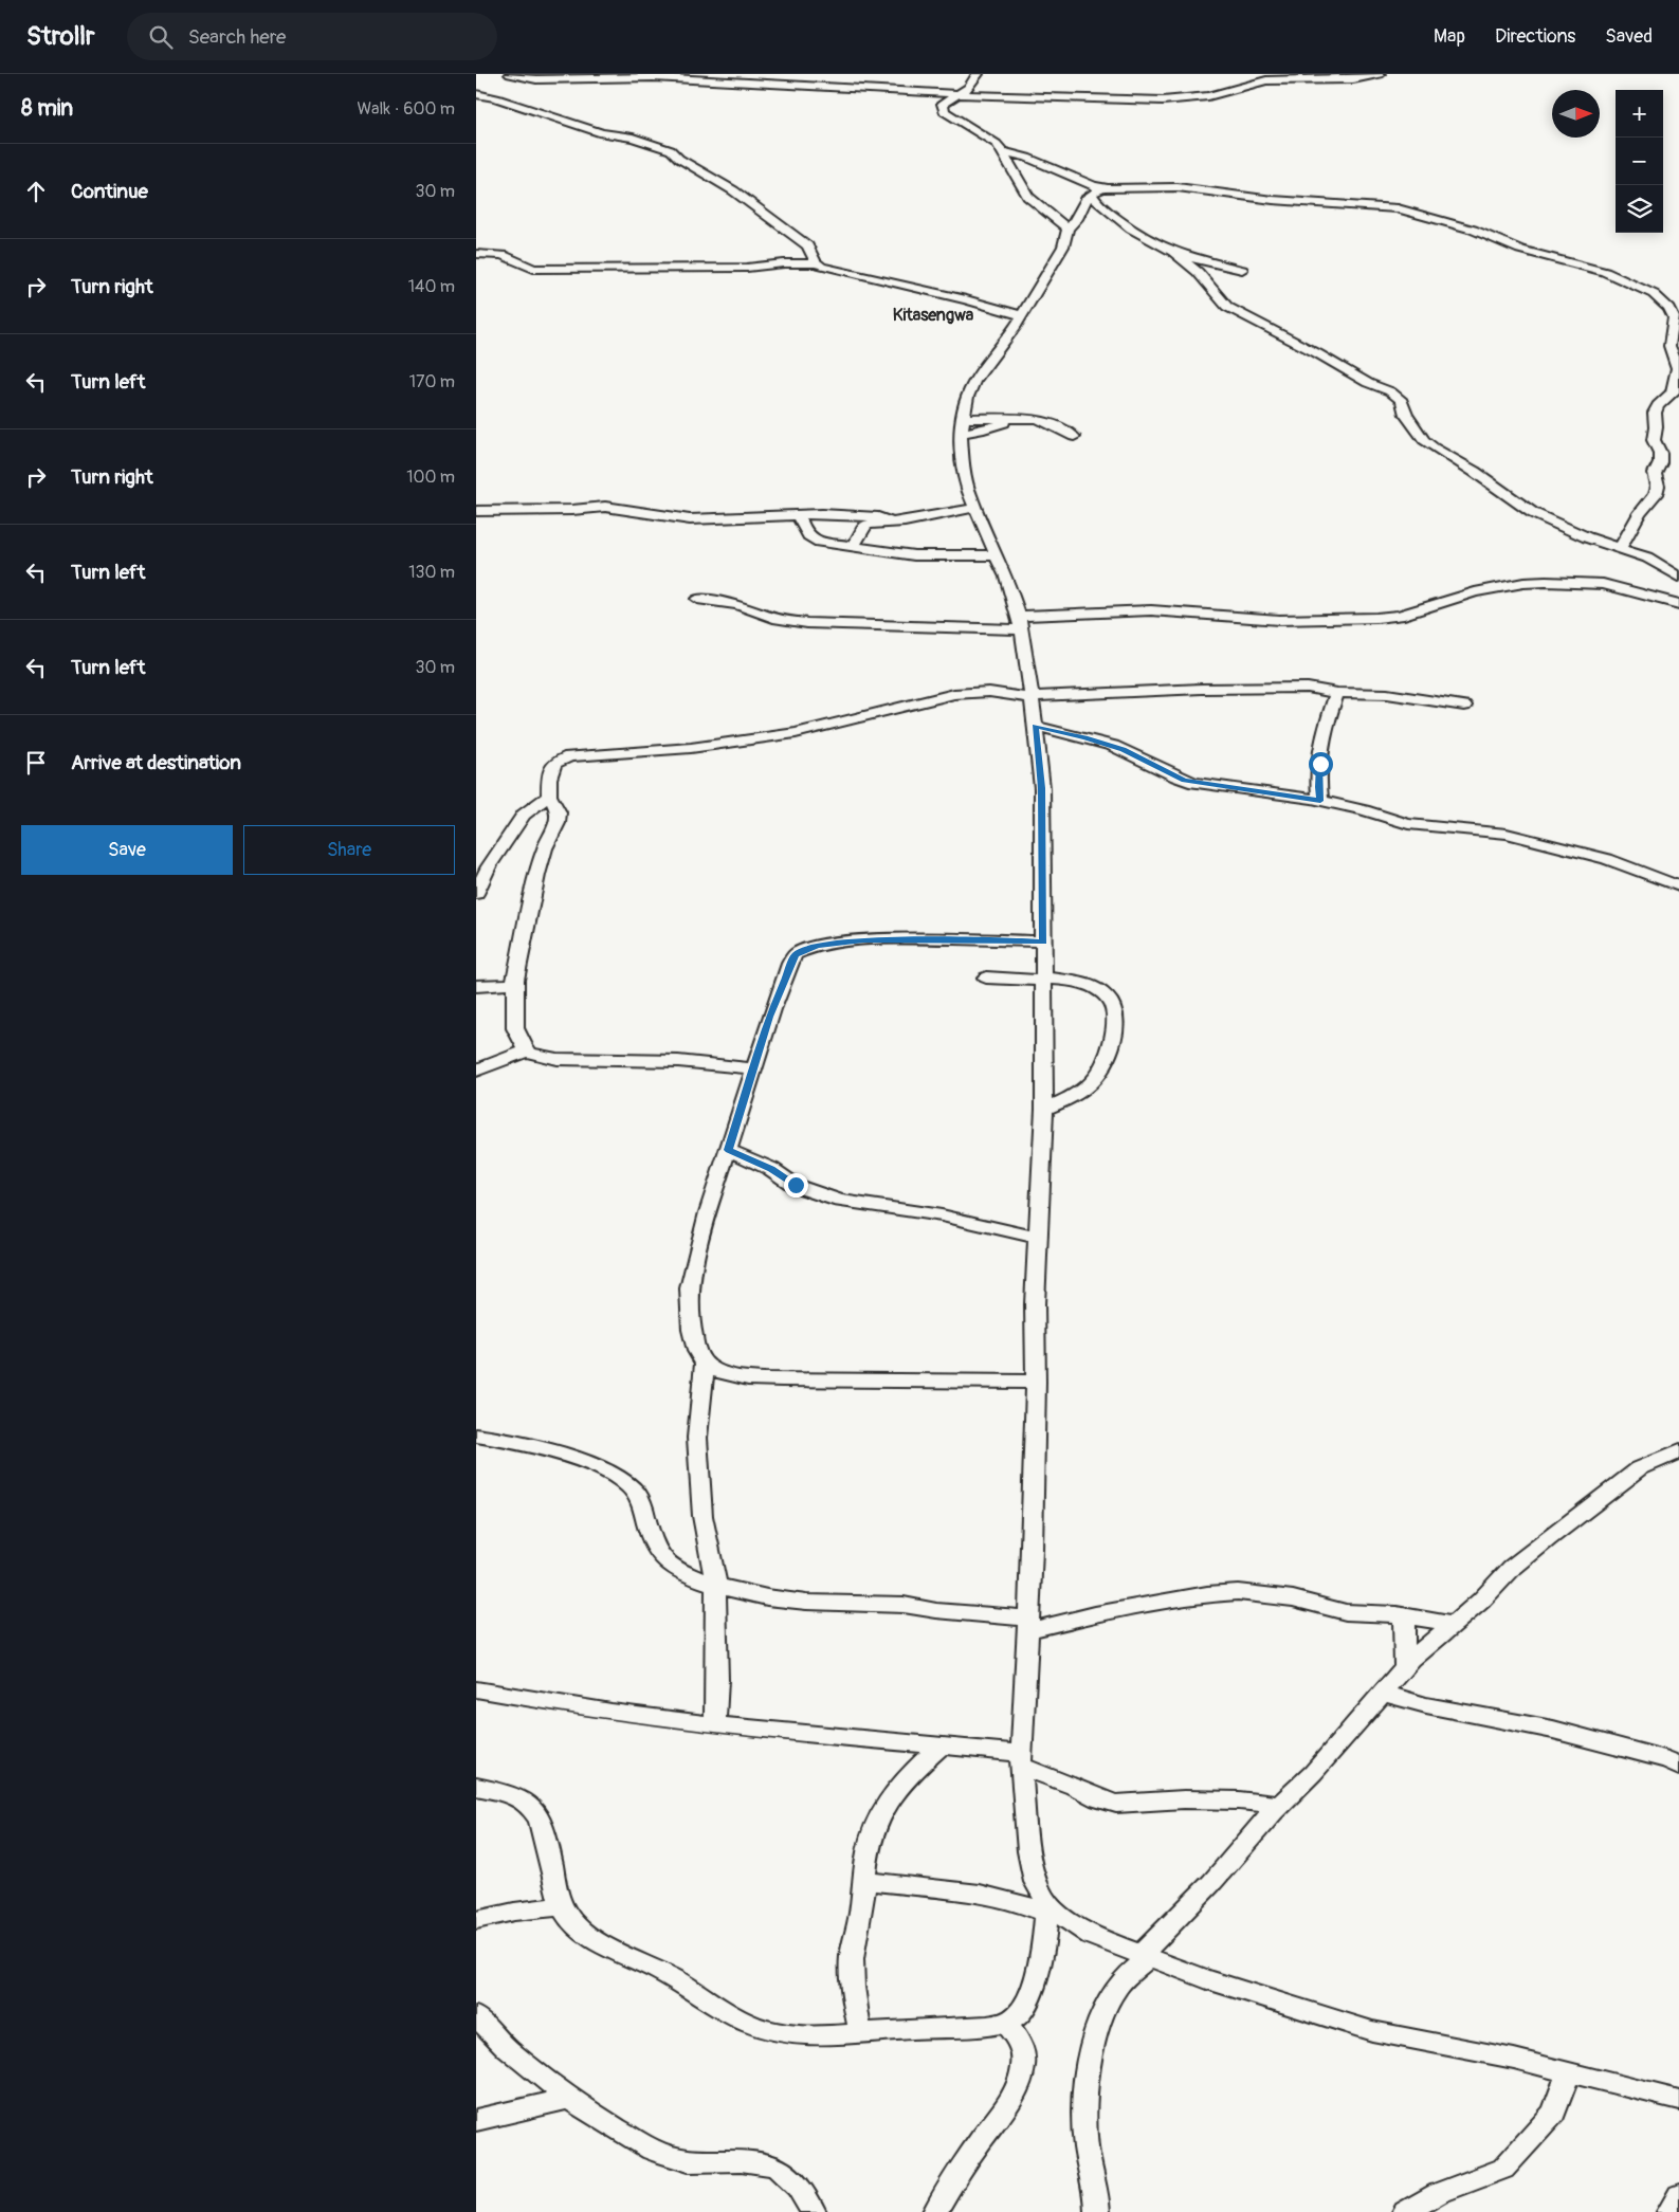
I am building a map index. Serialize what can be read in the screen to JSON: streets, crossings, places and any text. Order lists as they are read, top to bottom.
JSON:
{
  "districts": ["Kitasengwa"],
  "north": "right",
  "page": {
    "header": "Strollr",
    "search": "Search here",
    "nav": ["Map", "Directions", "Saved"],
    "heading": ["8 min", "Walk · 600 m"],
    "map_buttons": ["+", "−"],
    "list": [
      ["Continue", "30 m"],
      ["Turn right", "140 m"],
      ["Turn left", "170 m"],
      ["Turn right", "100 m"],
      ["Turn left", "130 m"],
      ["Turn left", "30 m"],
      "Arrive at destination"
    ],
    "buttons": ["Save", "Share"]
  }
}
